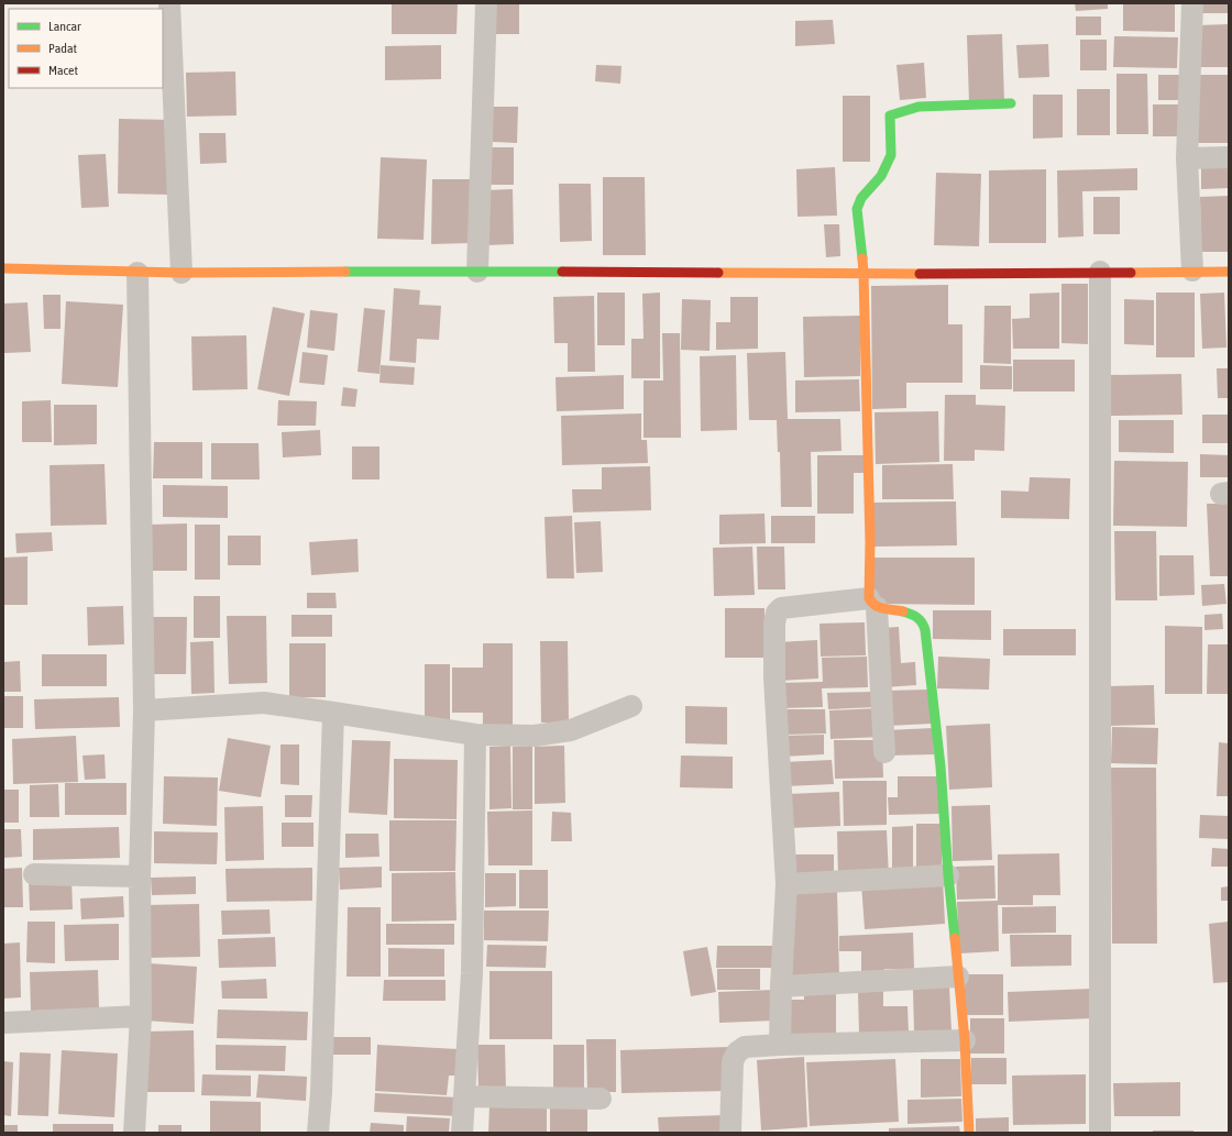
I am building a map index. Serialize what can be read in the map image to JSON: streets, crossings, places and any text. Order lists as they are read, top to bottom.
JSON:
{
  "legend": ["Lancar", "Padat", "Macet"]
}
